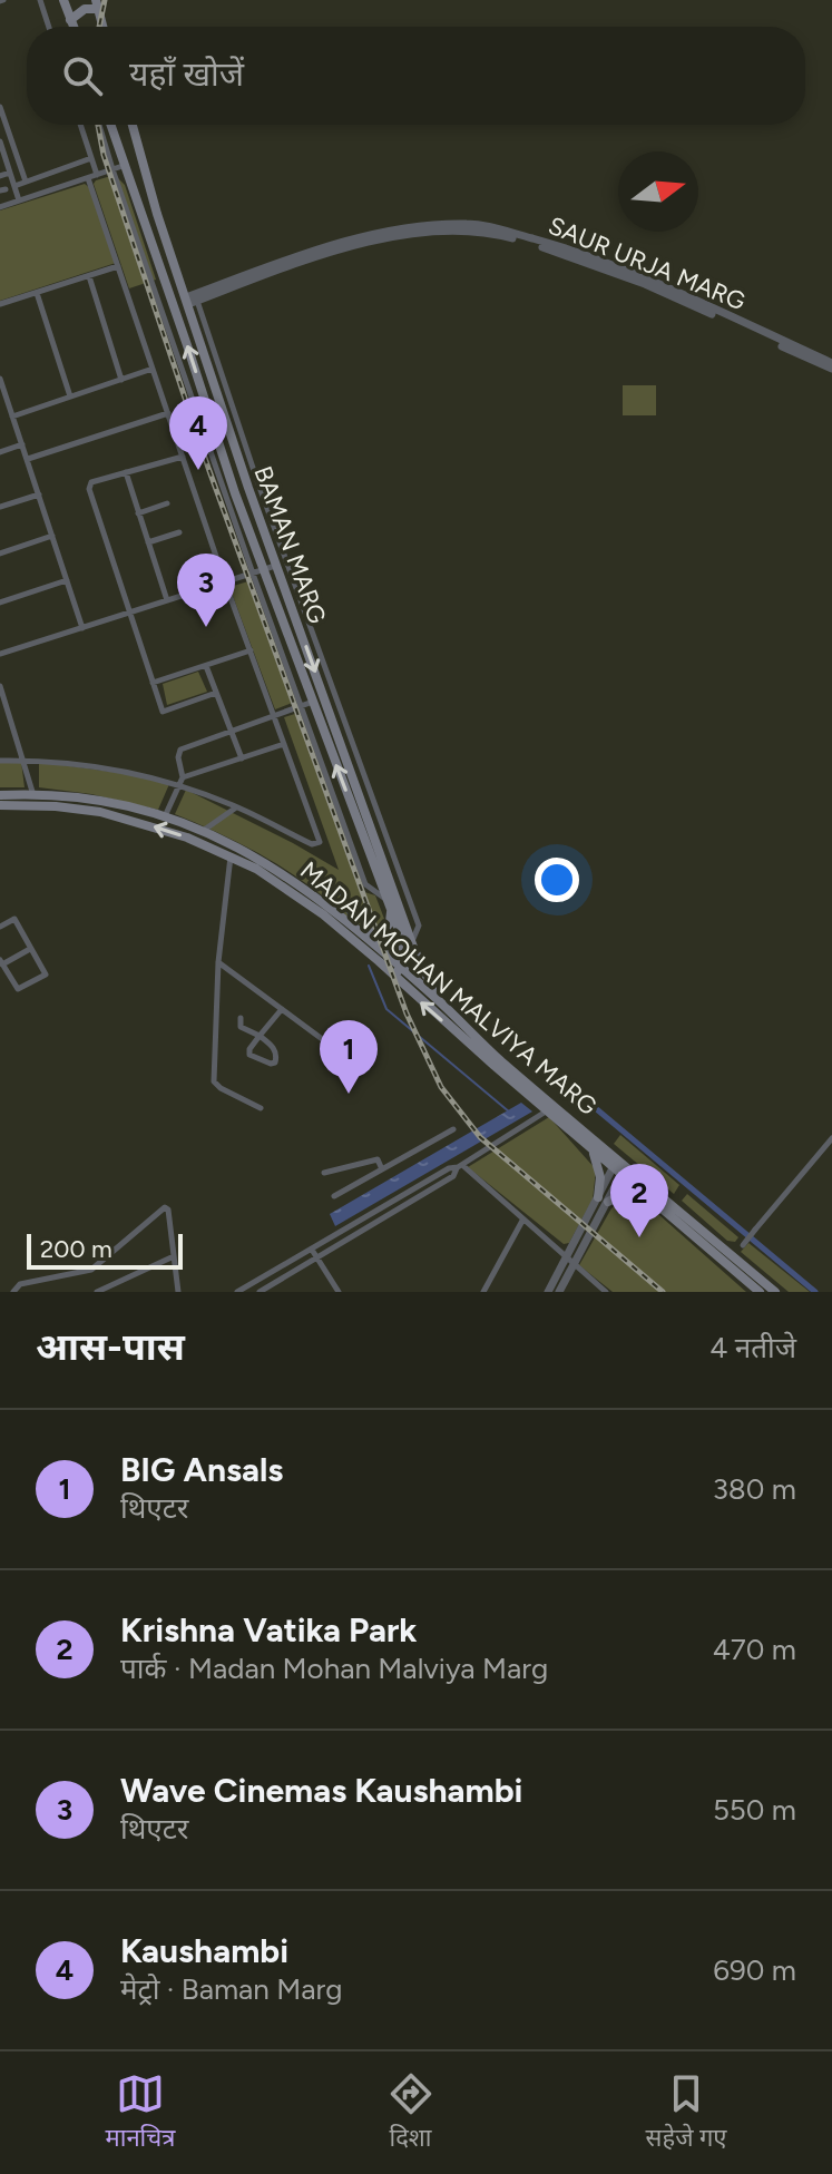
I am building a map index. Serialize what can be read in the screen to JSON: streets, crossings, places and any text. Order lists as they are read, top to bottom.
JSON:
{
  "streets": {
    "main road": ["BAMAN MARG", "MADAN MOHAN MALVIYA MARG"],
    "street": ["SAUR URJA MARG"]
  },
  "crossings": [
    ["SAUR URJA MARG", "BAMAN MARG"],
    ["BAMAN MARG", "MADAN MOHAN MALVIYA MARG"]
  ],
  "scale_bar": "200 m",
  "north": "right",
  "page": {
    "search": "यहाँ खोजें",
    "pins": [
      "4",
      "3",
      "1",
      "2"
    ],
    "scale": "200 m",
    "heading": ["आस-पास", "4 नतीजे"],
    "list": [
      {
        "mark": "1",
        "name": "BIG Ansals",
        "note": "थिएटर",
        "value": "380 m"
      },
      {
        "mark": "2",
        "name": "Krishna Vatika Park",
        "note": "पार्क · Madan Mohan Malviya Marg",
        "value": "470 m"
      },
      {
        "mark": "3",
        "name": "Wave Cinemas Kaushambi",
        "note": "थिएटर",
        "value": "550 m"
      },
      {
        "mark": "4",
        "name": "Kaushambi",
        "note": "मेट्रो · Baman Marg",
        "value": "690 m"
      }
    ],
    "nav": ["मानचित्र", "दिशा", "सहेजे गए"]
  }
}
